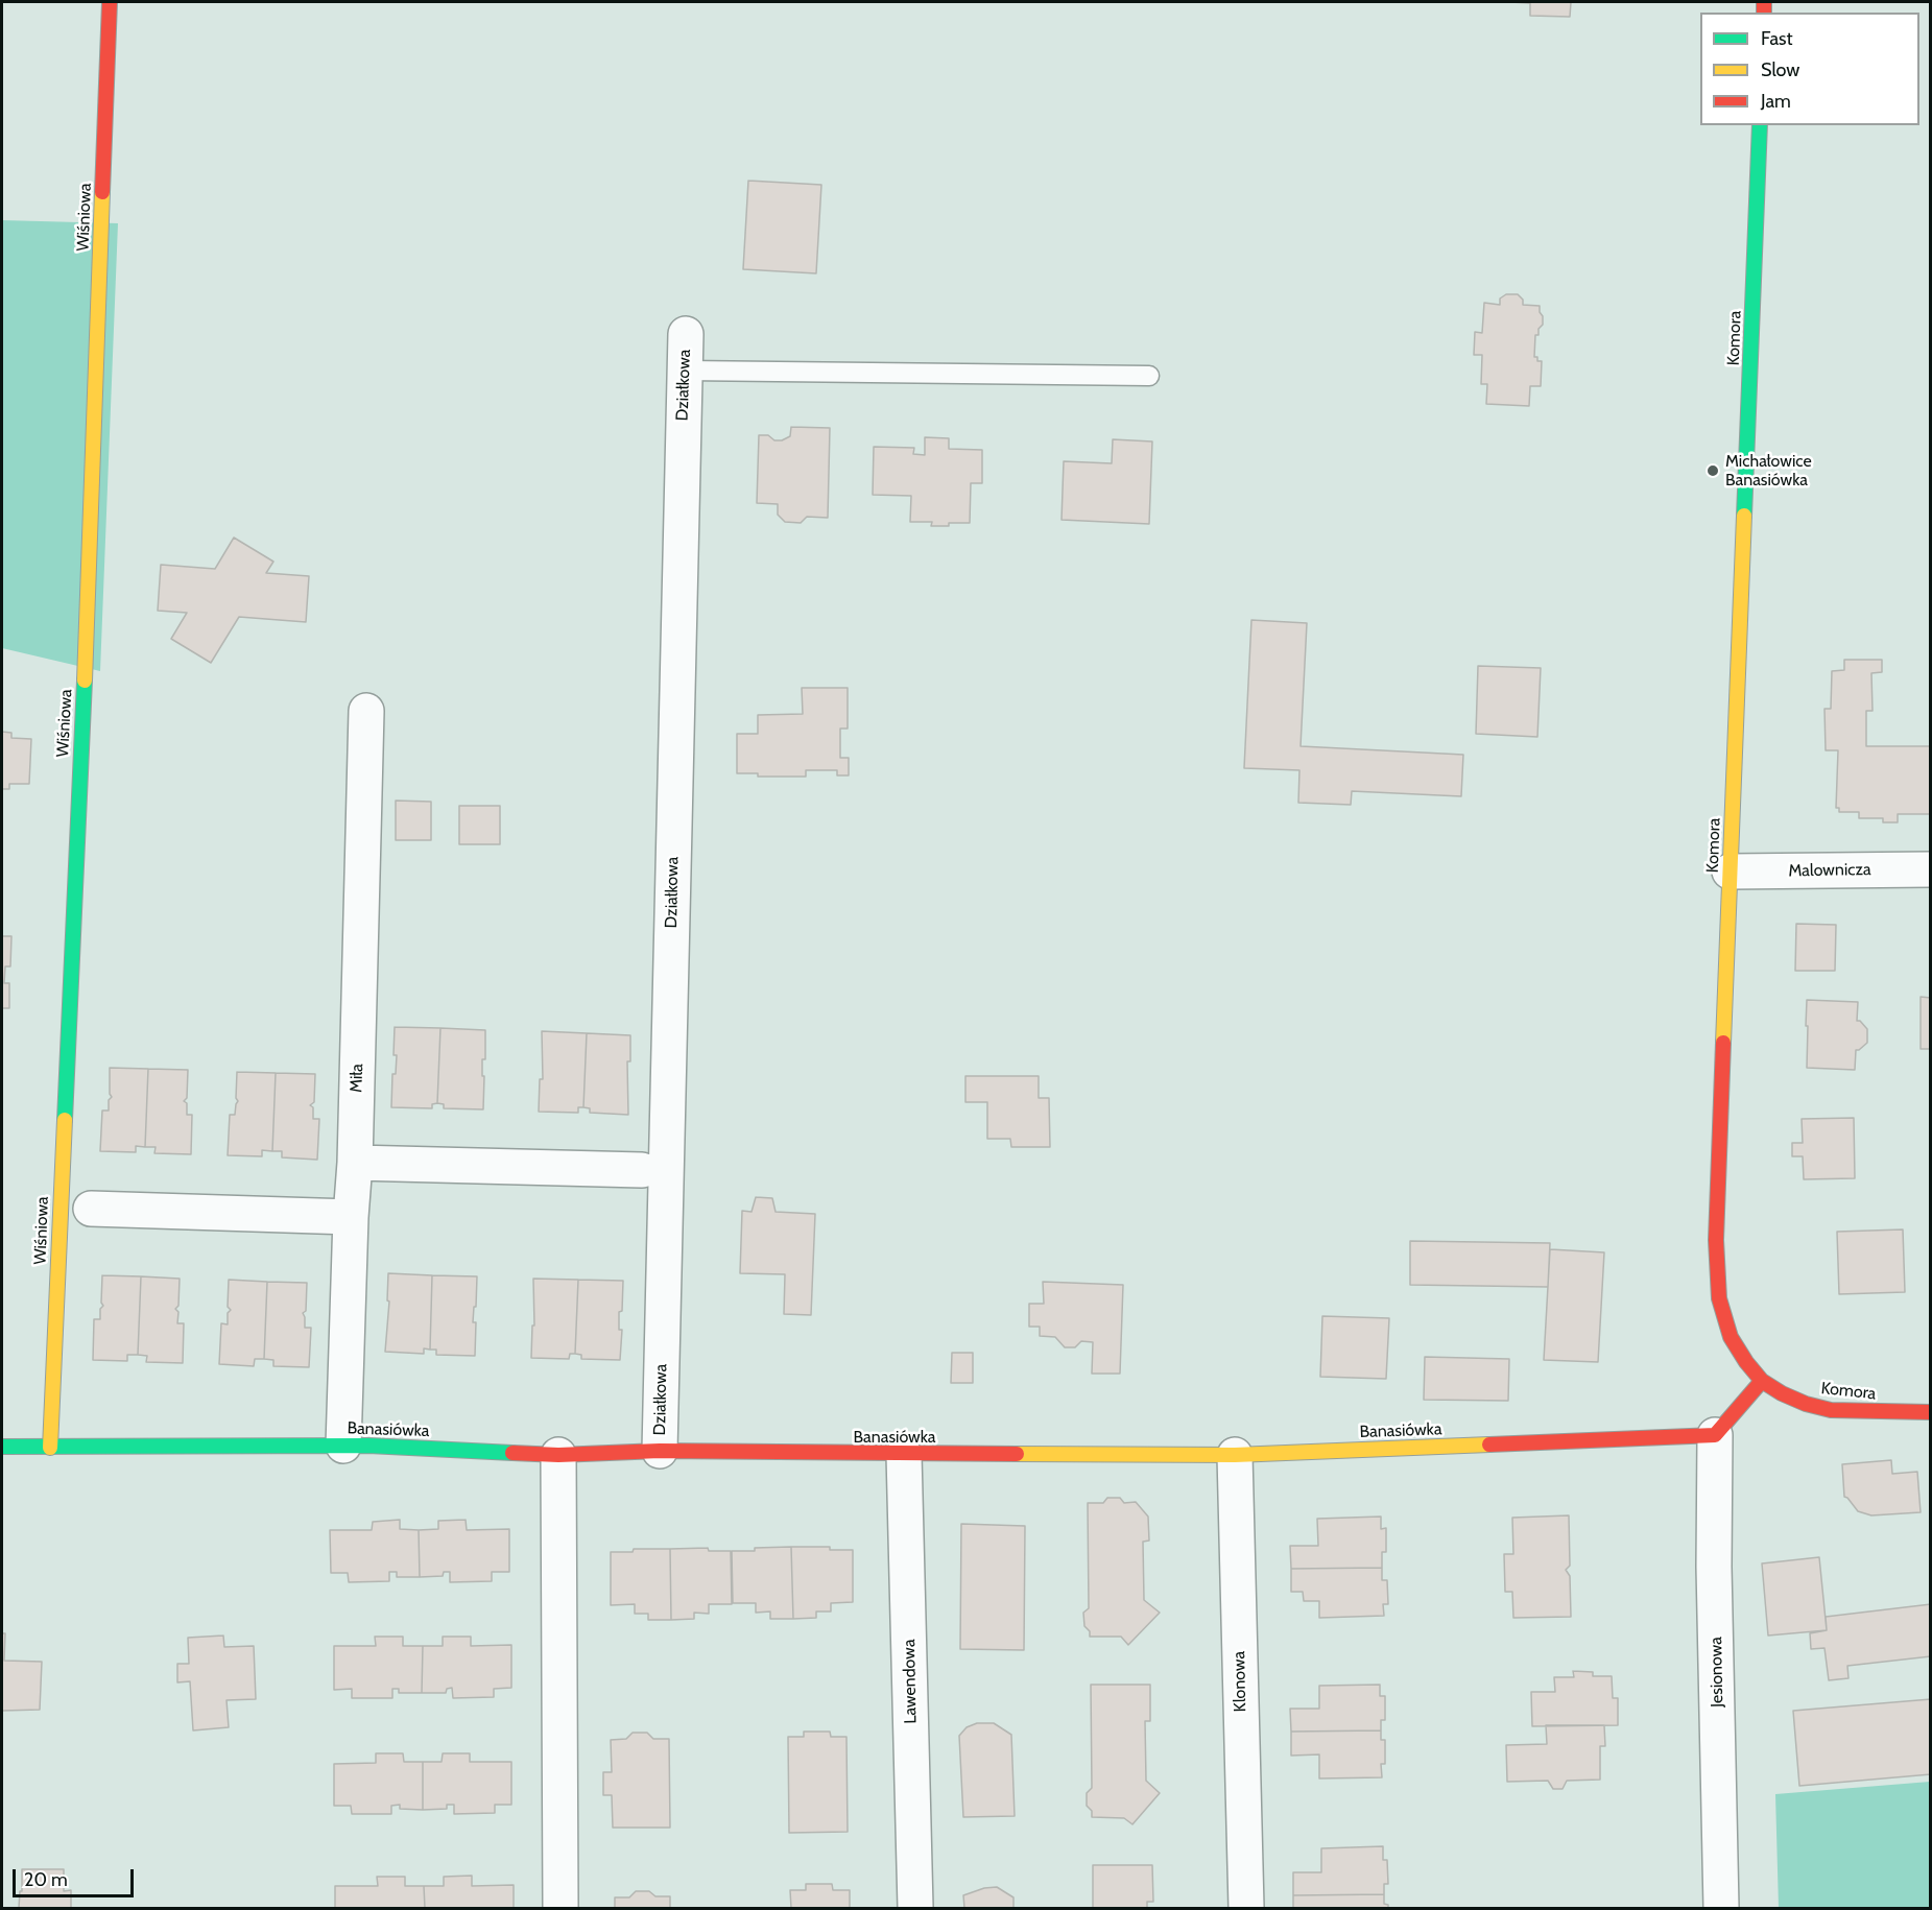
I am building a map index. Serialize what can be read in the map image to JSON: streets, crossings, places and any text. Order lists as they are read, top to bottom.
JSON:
{
  "streets": {
    "street": [
      "Wiśniowa",
      "Komora",
      "Działkowa",
      "Malownicza",
      "Miła",
      "Banasiówka",
      "Jesionowa",
      "Lawendowa",
      "Klonowa"
    ]
  },
  "crossings": [
    ["Wiśniowa", "Banasiówka"],
    ["Komora", "Malownicza"],
    ["Działkowa", "Banasiówka"],
    ["Miła", "Banasiówka"],
    ["Banasiówka", "Jesionowa"],
    ["Banasiówka", "Lawendowa"],
    ["Banasiówka", "Klonowa"]
  ],
  "places": ["Michałowice Banasiówka"],
  "legend": ["Fast", "Slow", "Jam"],
  "scale_bar": "20 m"
}
